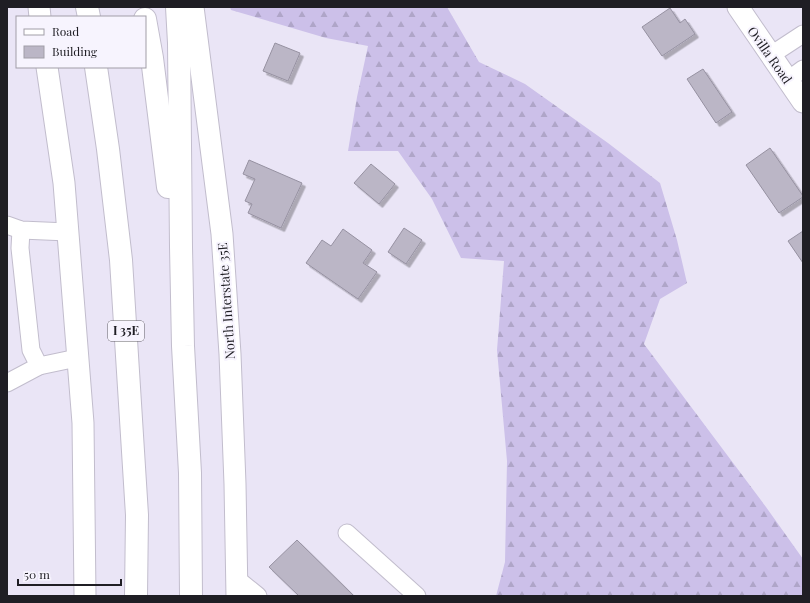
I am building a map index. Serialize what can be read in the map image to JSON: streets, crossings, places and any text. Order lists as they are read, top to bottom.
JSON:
{
  "streets": {
    "highway": ["I 35E"],
    "main road": ["Ovilla Road", "North Interstate 35E"]
  },
  "legend": ["Road", "Building"],
  "scale_bar": "50 m"
}
